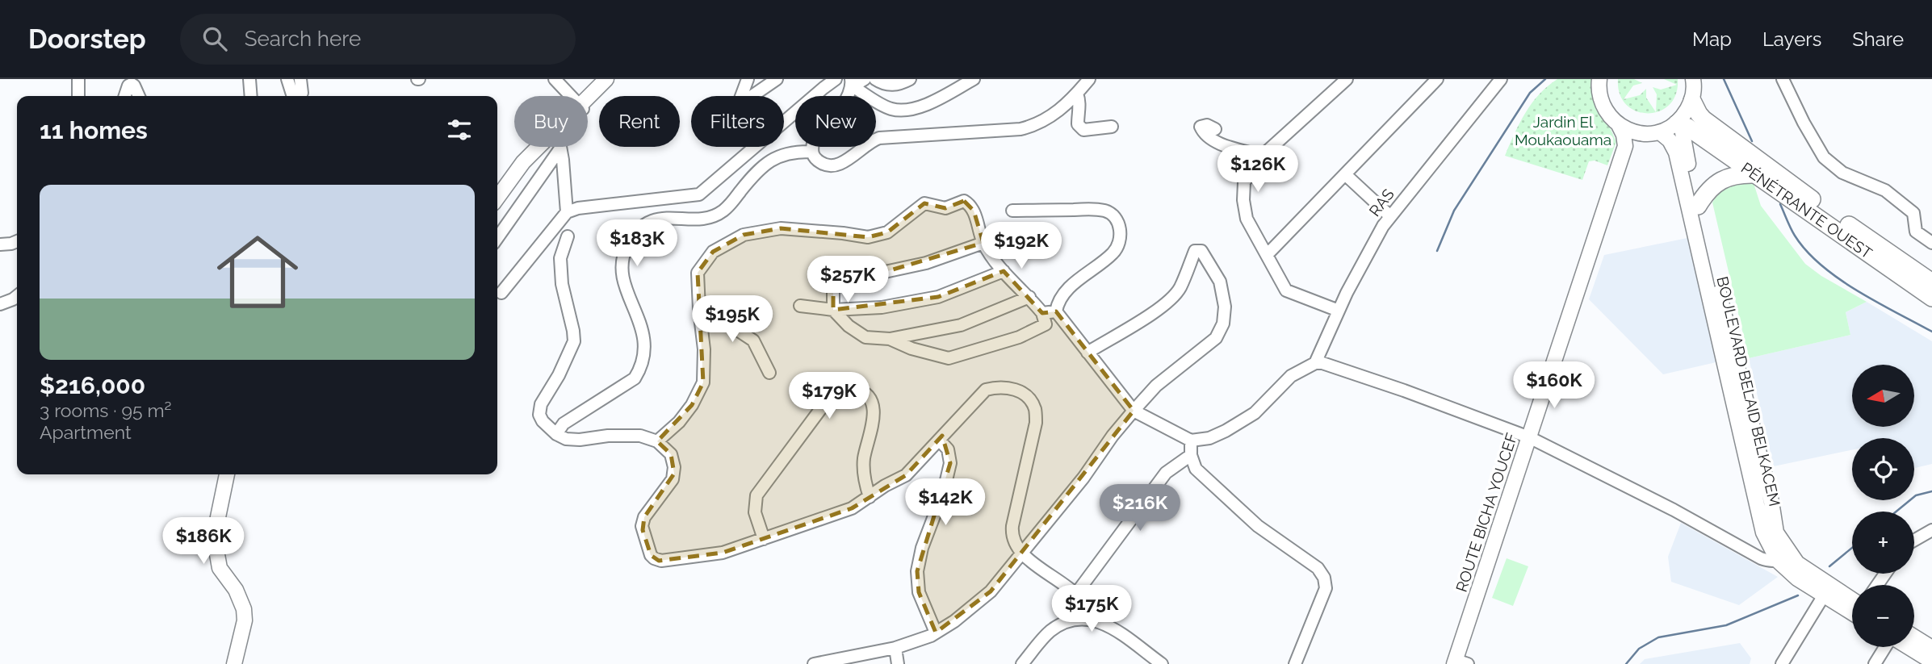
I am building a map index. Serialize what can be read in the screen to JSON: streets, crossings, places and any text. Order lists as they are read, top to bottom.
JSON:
{
  "streets": {
    "highway": ["PÉNÉTRANTE OUEST"],
    "main road": ["BOULEVARD BELAID BELKACEM", "ROUTE BICHA YOUCEF"],
    "street": ["RAS"]
  },
  "crossings": [
    ["PÉNÉTRANTE OUEST", "BOULEVARD BELAID BELKACEM"]
  ],
  "parks": ["Jardin El Moukaouama"],
  "north": "left",
  "page": {
    "header": "Doorstep",
    "search": "Search here",
    "nav": ["Map", "Layers", "Share"],
    "chip": [
      "Buy",
      "Rent",
      "Filters",
      "New"
    ],
    "heading": "11 homes",
    "price": [
      "$126K",
      "$183K",
      "$192K",
      "$257K",
      "$195K",
      "$160K",
      "$179K",
      "$142K",
      "$216K",
      "$186K",
      "$175K"
    ],
    "list": [
      {
        "name": "$216,000",
        "note": "3 rooms · 95 m² · Apartment"
      }
    ],
    "map_buttons": ["+", "−"]
  }
}
